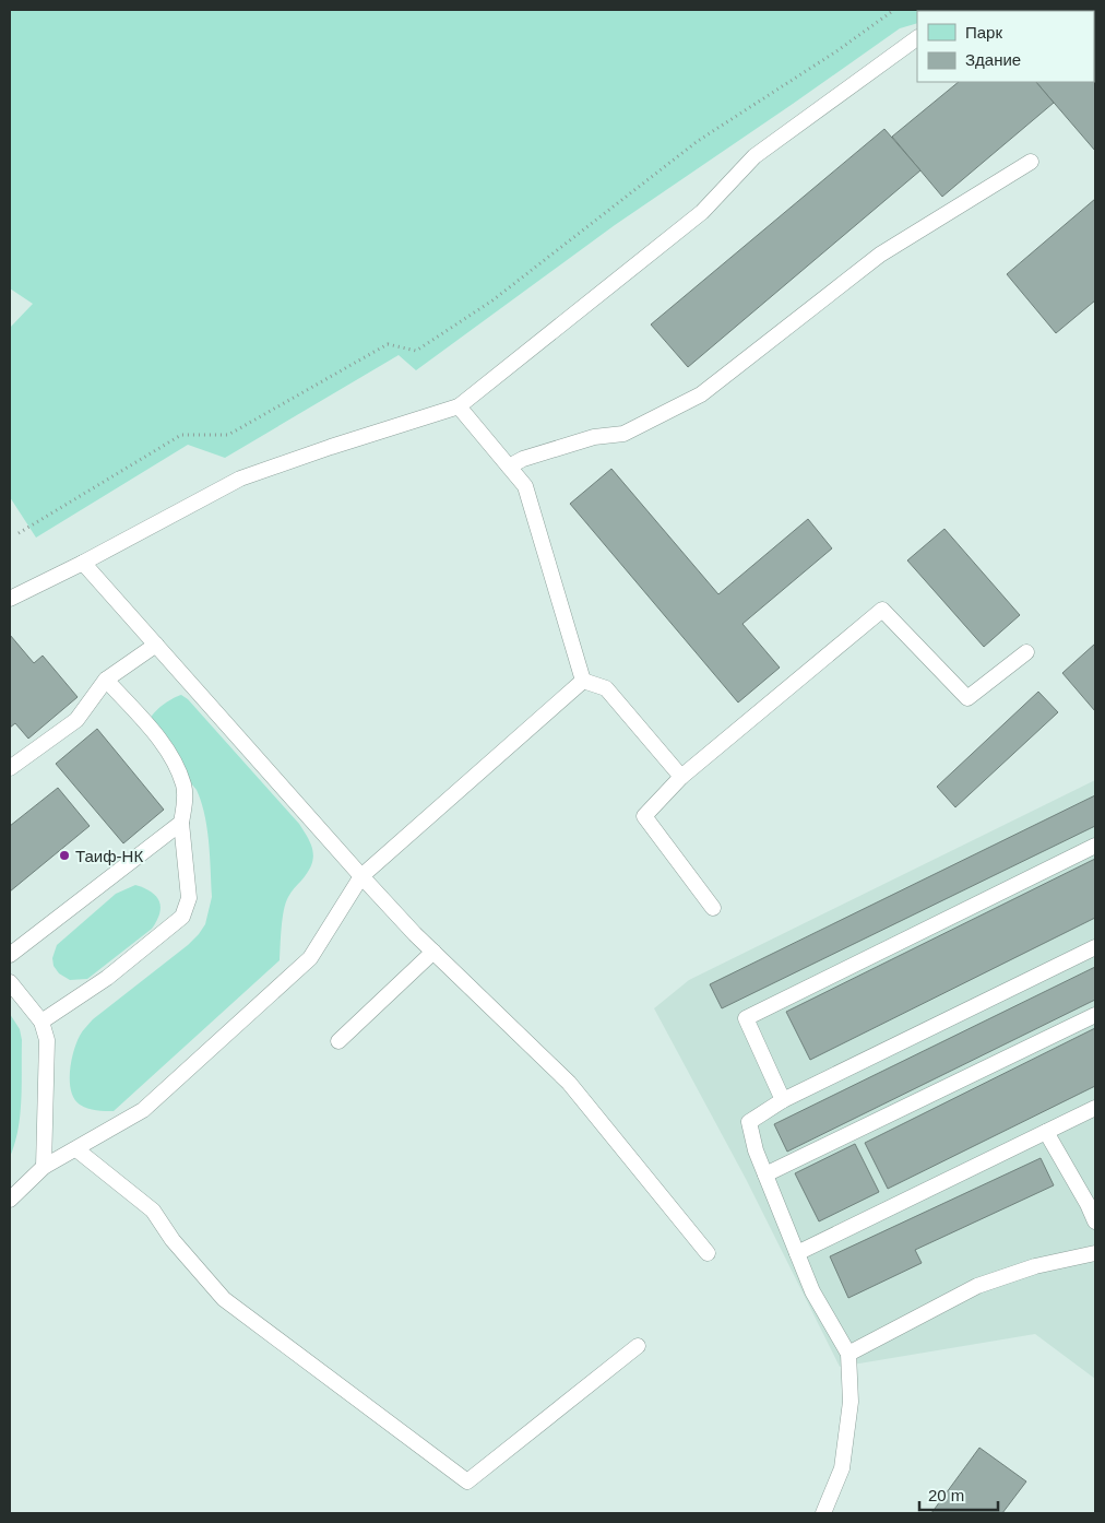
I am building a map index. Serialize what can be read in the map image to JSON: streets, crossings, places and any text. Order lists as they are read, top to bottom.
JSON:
{
  "places": ["Таиф-НК"],
  "legend": ["Парк", "Здание"],
  "scale_bar": "20 m"
}
